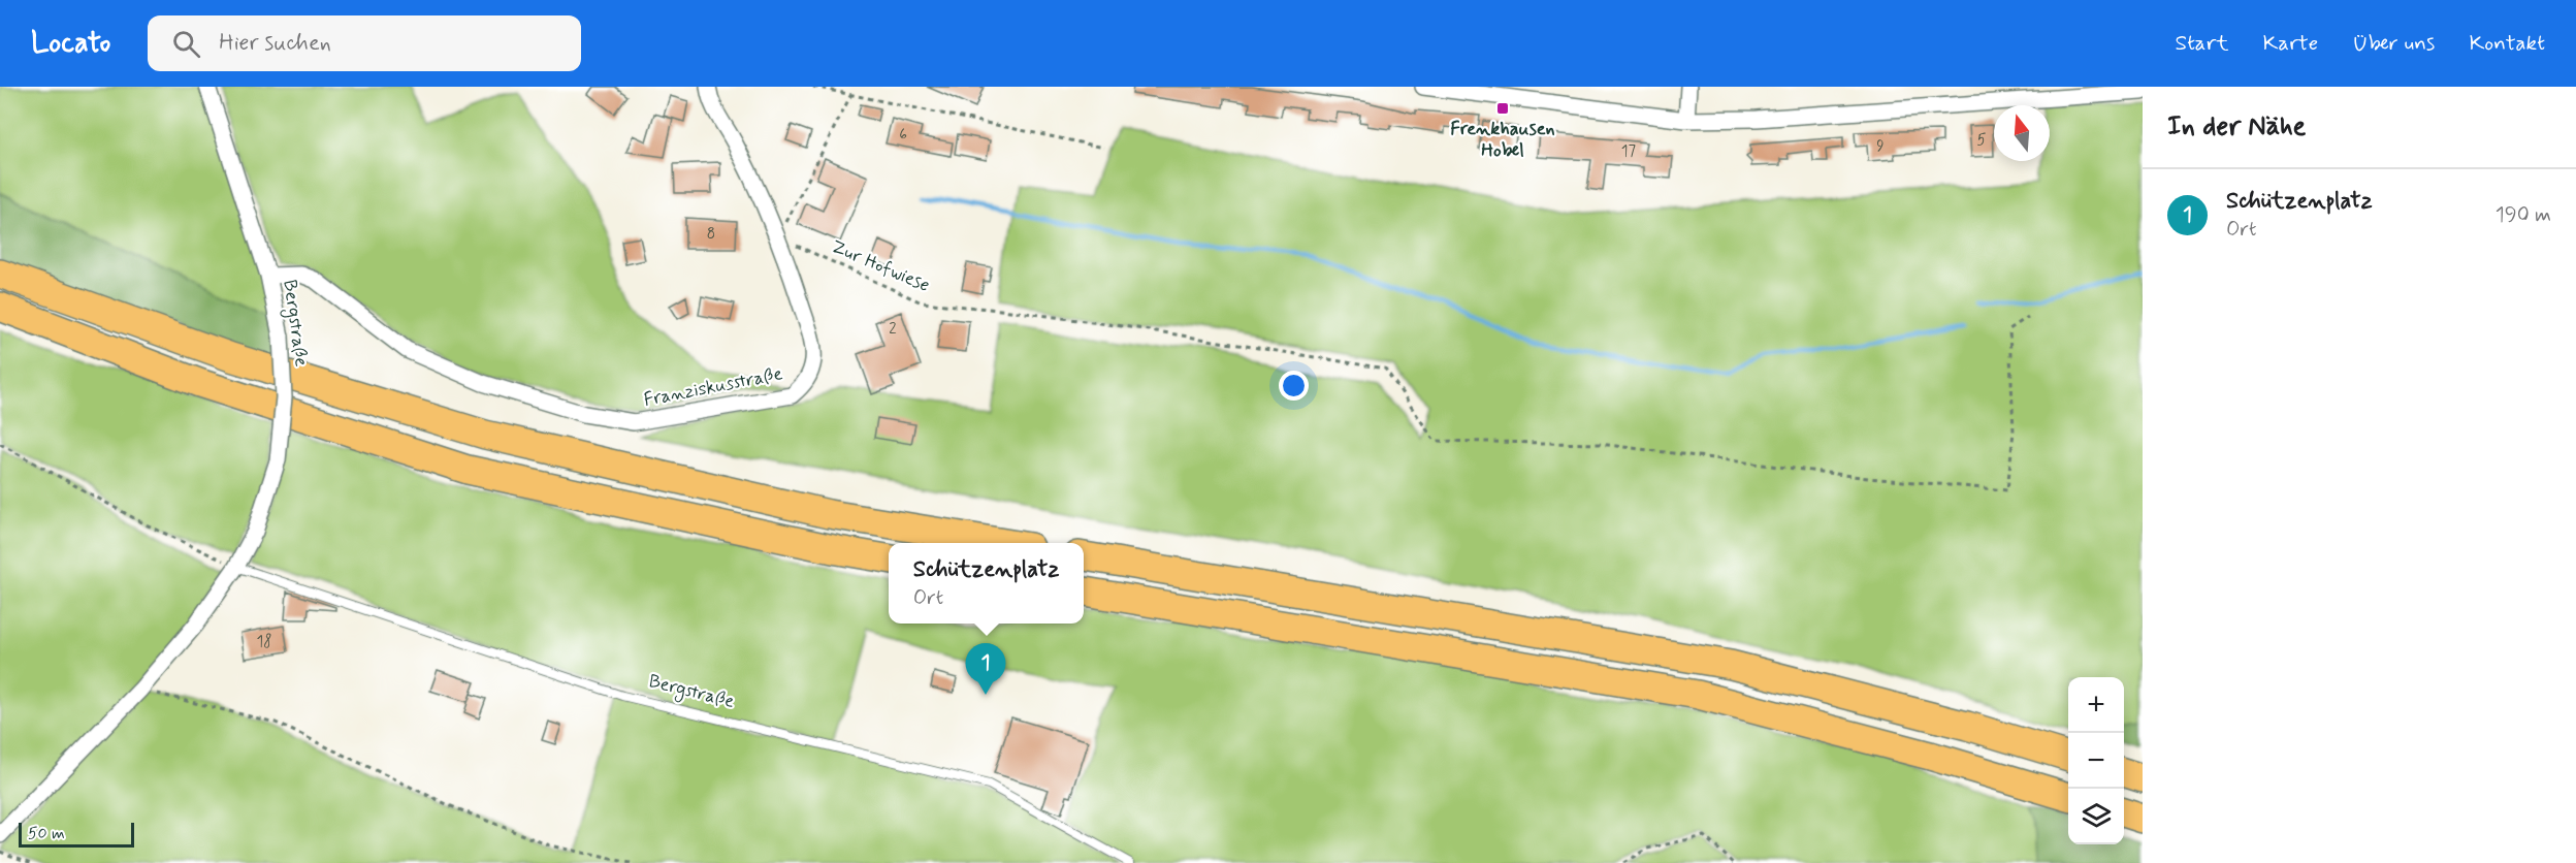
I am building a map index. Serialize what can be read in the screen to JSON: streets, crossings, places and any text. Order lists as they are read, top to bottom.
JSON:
{
  "streets": {
    "street": ["Bergstraße", "Franziskusstraße"],
    "path": ["Zur Hofwiese"]
  },
  "crossings": [
    ["Zur Hofwiese", "Franziskusstraße"],
    ["Bergstraße", "Franziskusstraße"]
  ],
  "places": {
    "transit": ["Frenkhausen Hobel"]
  },
  "house_numbers": [
    "6",
    "5",
    "9",
    "17",
    "8",
    "2",
    "18"
  ],
  "scale_bar": "50 m",
  "north": "top",
  "page": {
    "header": "Locato",
    "search": "Hier suchen",
    "nav": [
      "Start",
      "Karte",
      "Über uns",
      "Kontakt"
    ],
    "heading": "In der Nähe",
    "list": [
      {
        "mark": "1",
        "name": "Schützenplatz",
        "note": "Ort",
        "value": "190 m"
      }
    ],
    "popup": ["Schützenplatz", "Ort"],
    "pins": "1",
    "map_buttons": ["+", "−"],
    "scale": "50 m"
  }
}
